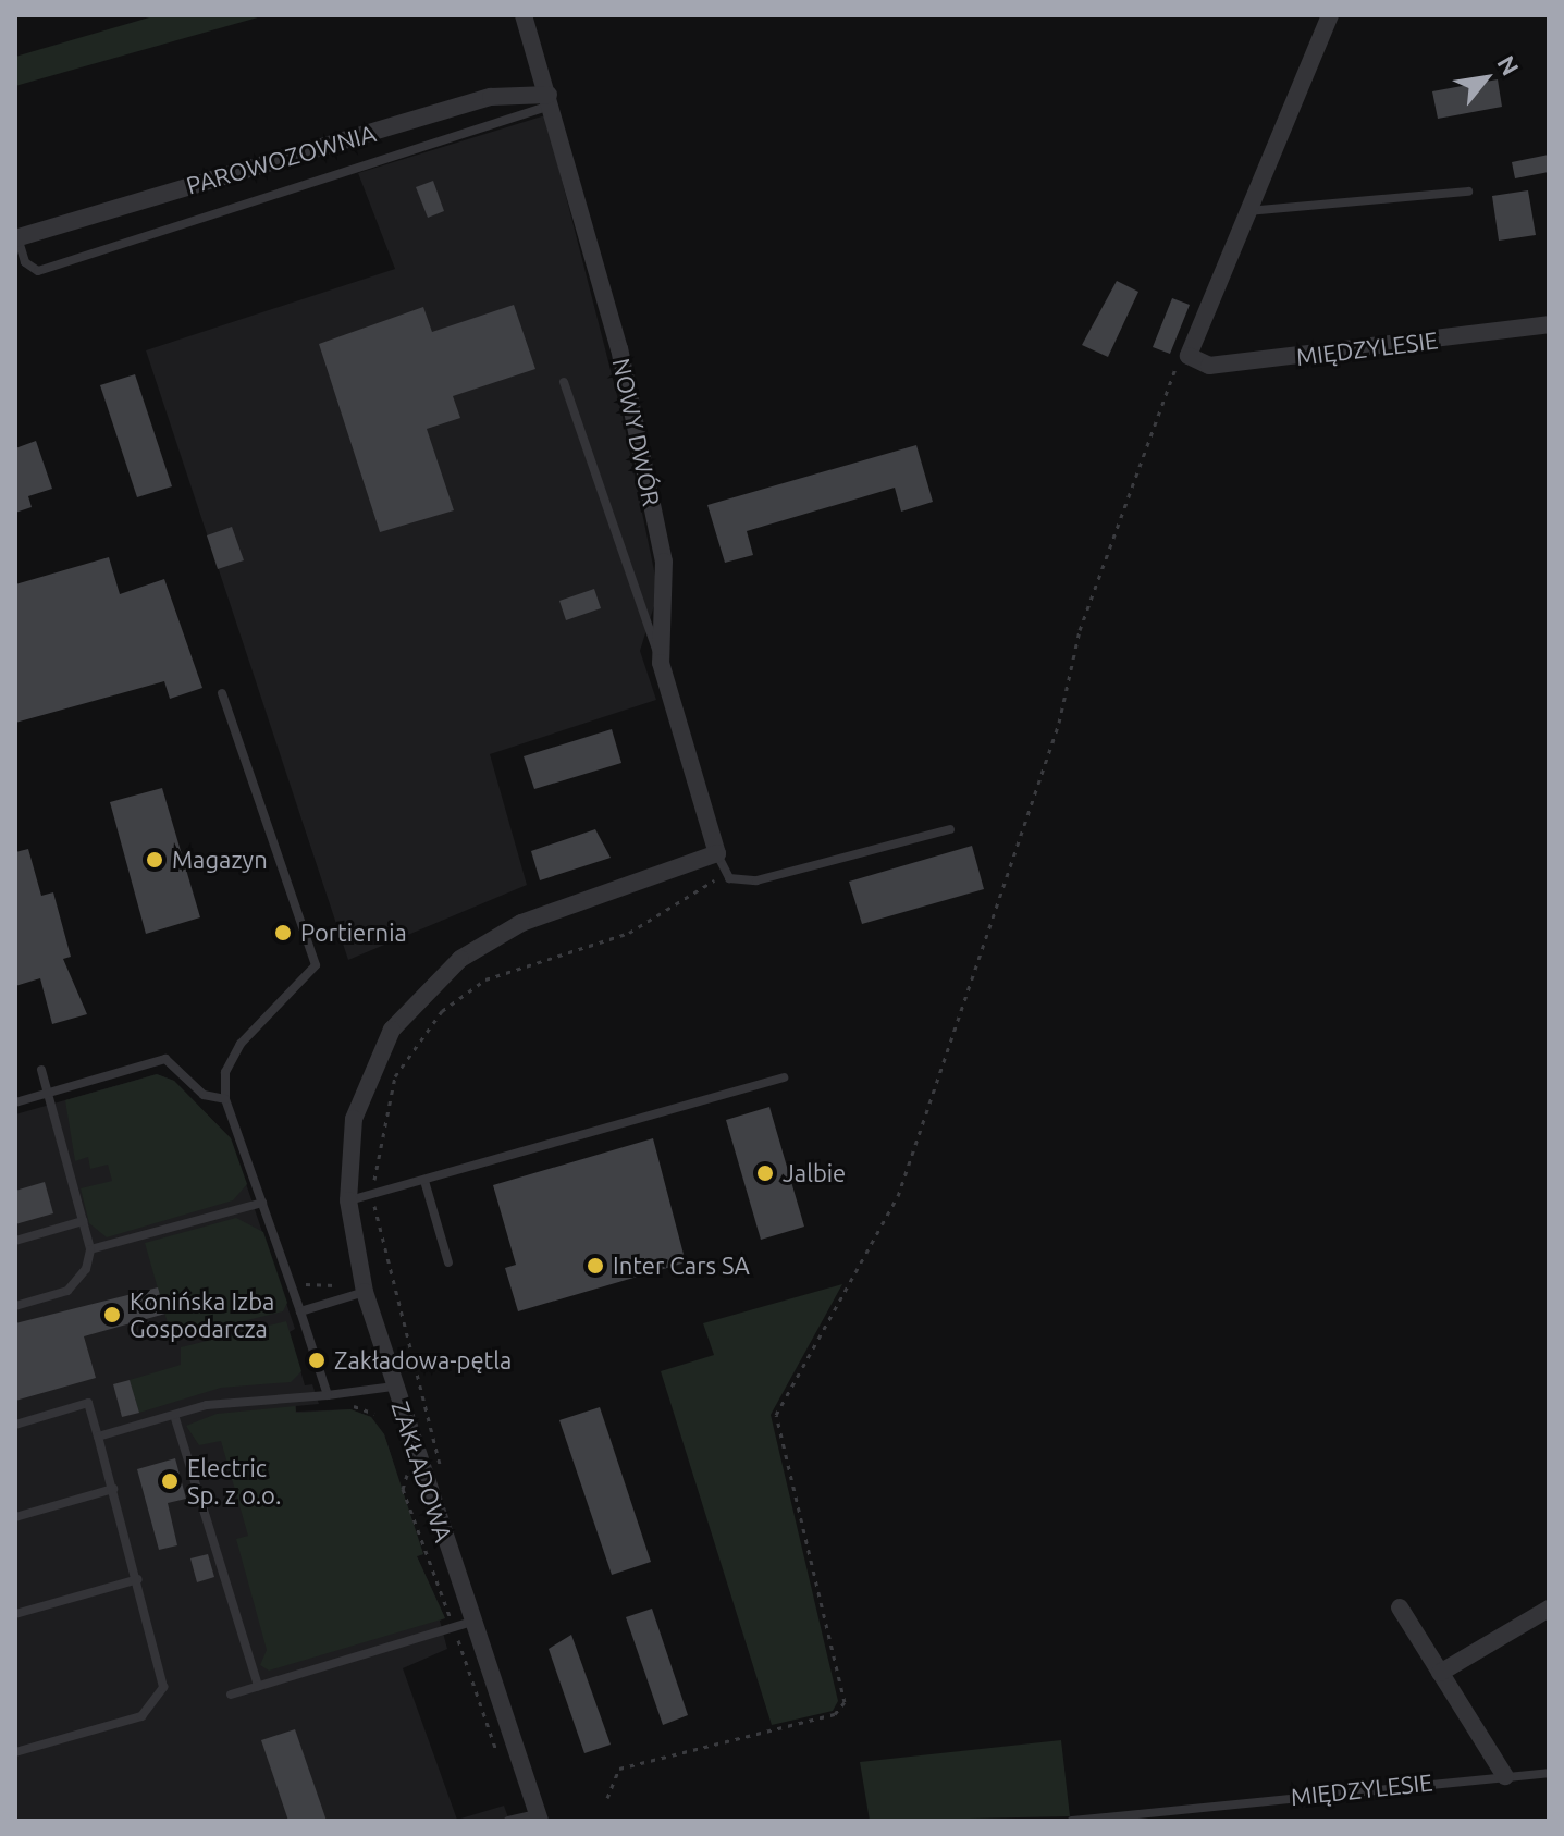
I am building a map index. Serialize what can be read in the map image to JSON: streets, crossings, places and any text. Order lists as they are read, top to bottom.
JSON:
{
  "streets": {
    "street": [
      "PAROWOZOWNIA",
      "MIĘDZYLESIE",
      "NOWY DWÓR",
      "ZAKŁADOWA"
    ]
  },
  "crossings": [
    ["PAROWOZOWNIA", "NOWY DWÓR"],
    ["NOWY DWÓR", "ZAKŁADOWA"]
  ],
  "places": [
    "Magazyn",
    "Portiernia",
    "Jalbie",
    "Inter Cars SA",
    "Konińska Izba Gospodarcza",
    "Zakładowa-pętla",
    "Electric Sp. z o.o."
  ],
  "north": "top right"
}
